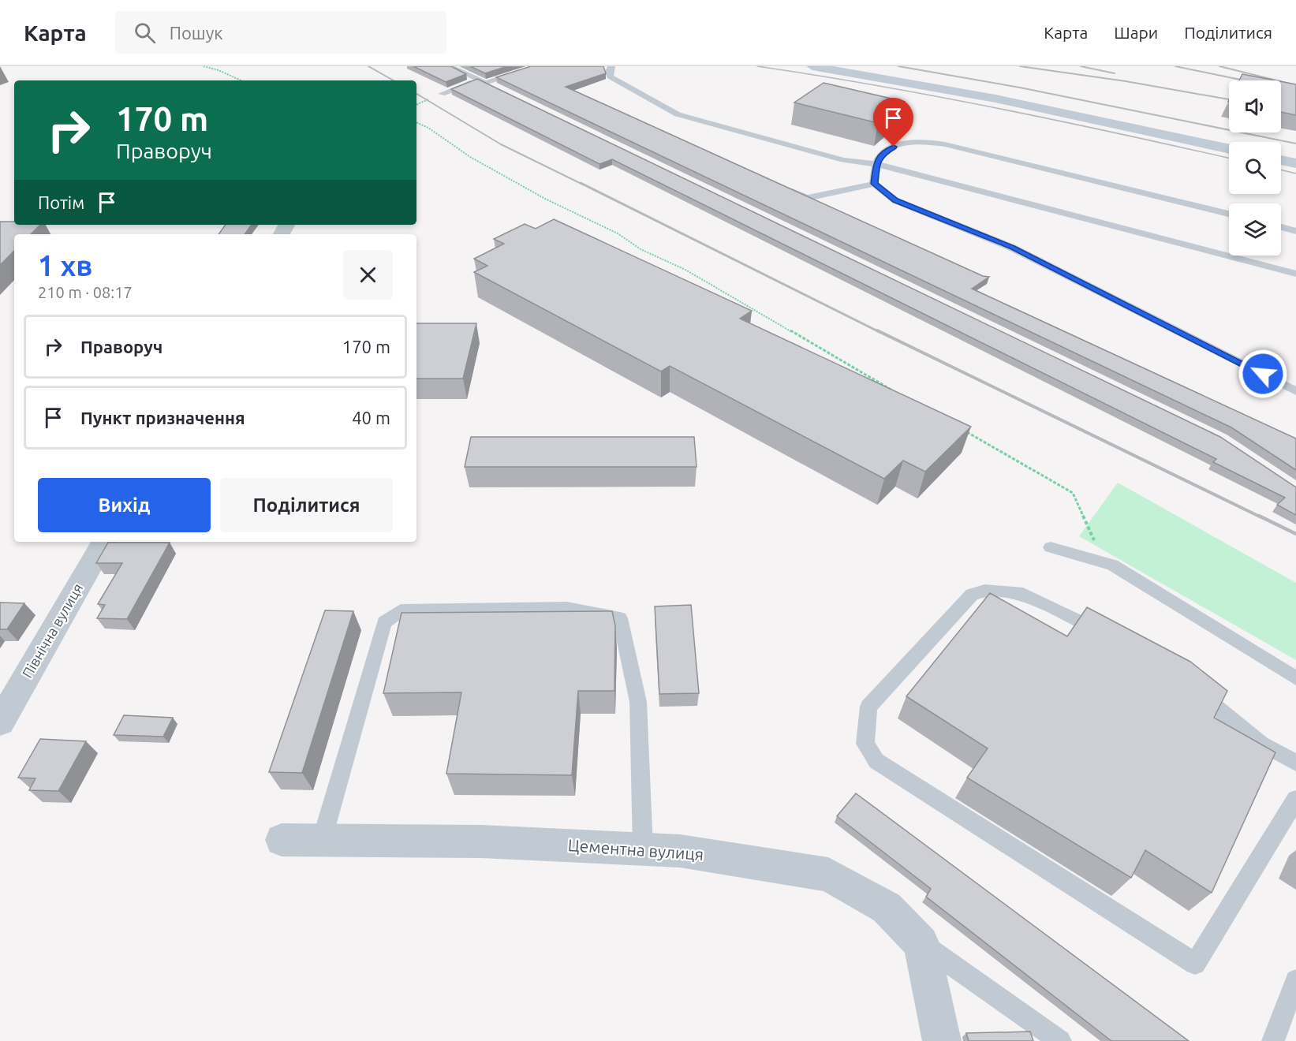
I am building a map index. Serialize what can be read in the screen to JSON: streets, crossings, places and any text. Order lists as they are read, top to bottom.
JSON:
{
  "streets": {
    "street": ["Північна вулиця", "Цементна вулиця"]
  },
  "page": {
    "header": "Карта",
    "search": "Пошук",
    "nav": ["Карта", "Шари", "Поділитися"],
    "turn": ["170 m", "Праворуч"],
    "then": "Потім",
    "heading": ["1 хв", "210 m · 08:17"],
    "list": [
      {
        "name": "Праворуч",
        "value": "170 m"
      },
      {
        "name": "Пункт призначення",
        "value": "40 m"
      }
    ],
    "buttons": ["Вихід", "Поділитися"]
  }
}
